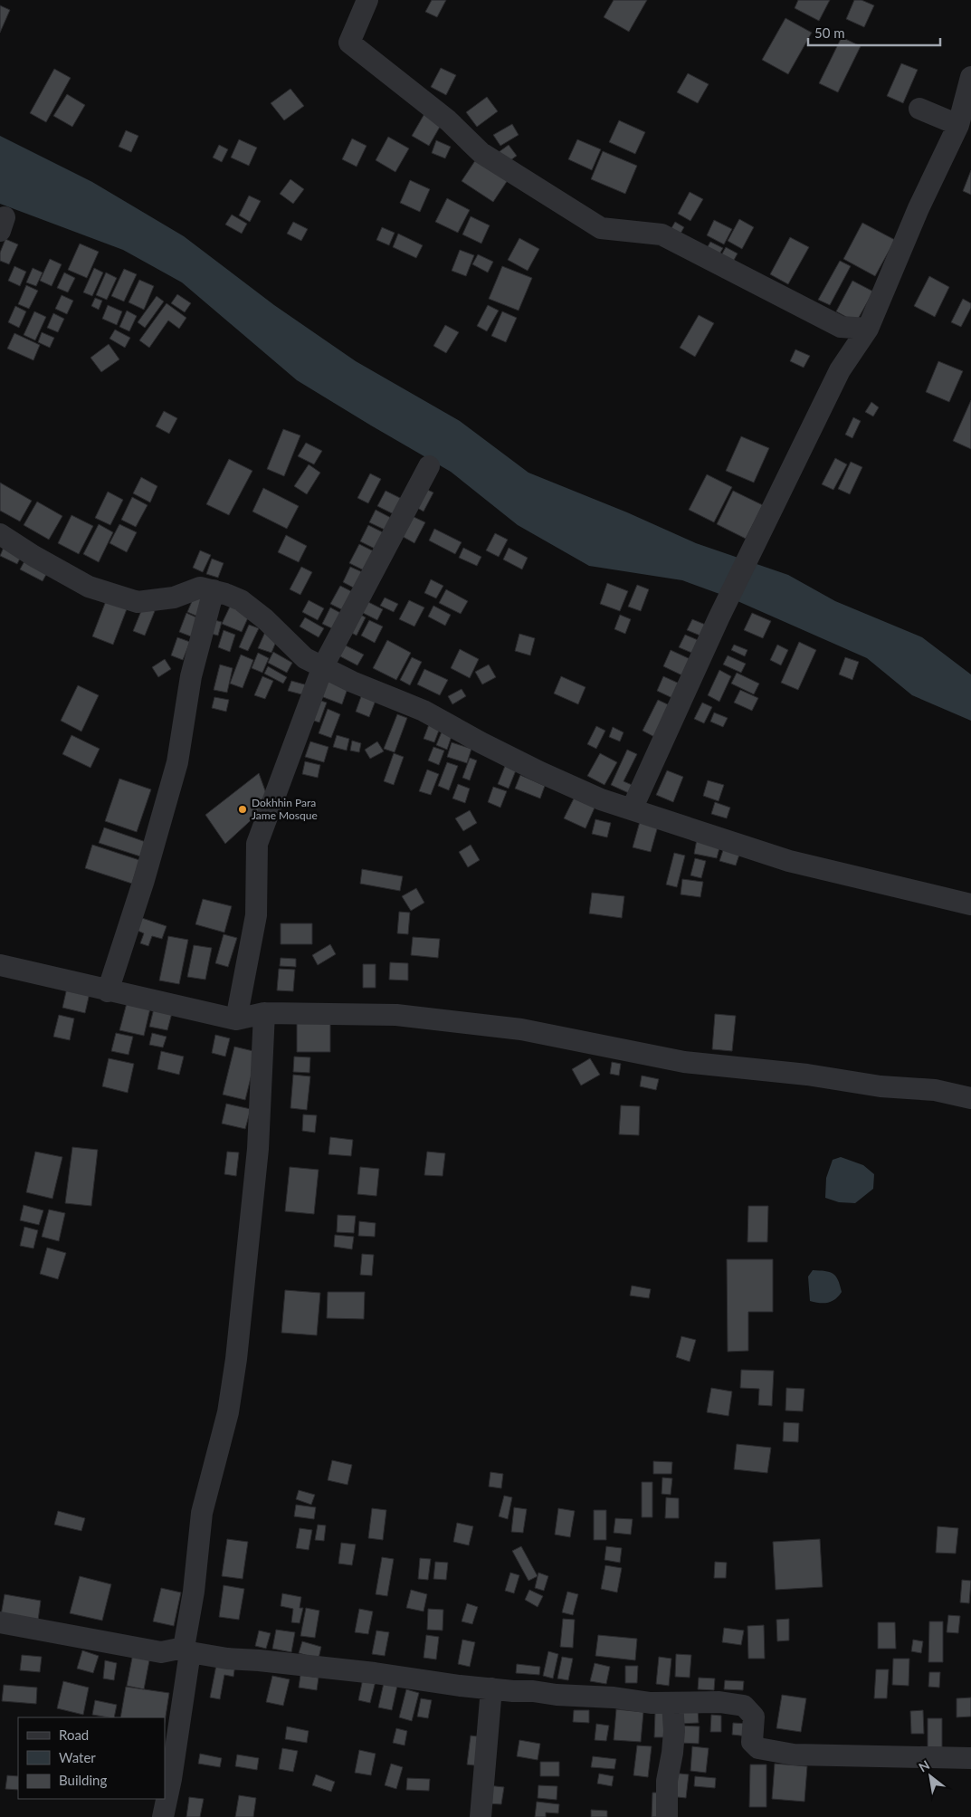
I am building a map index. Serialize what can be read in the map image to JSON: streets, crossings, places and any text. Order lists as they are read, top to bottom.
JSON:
{
  "places": ["Dokhhin Para Jame Mosque"],
  "legend": ["Road", "Water", "Building"],
  "scale_bar": "50 m",
  "north": "top left"
}
